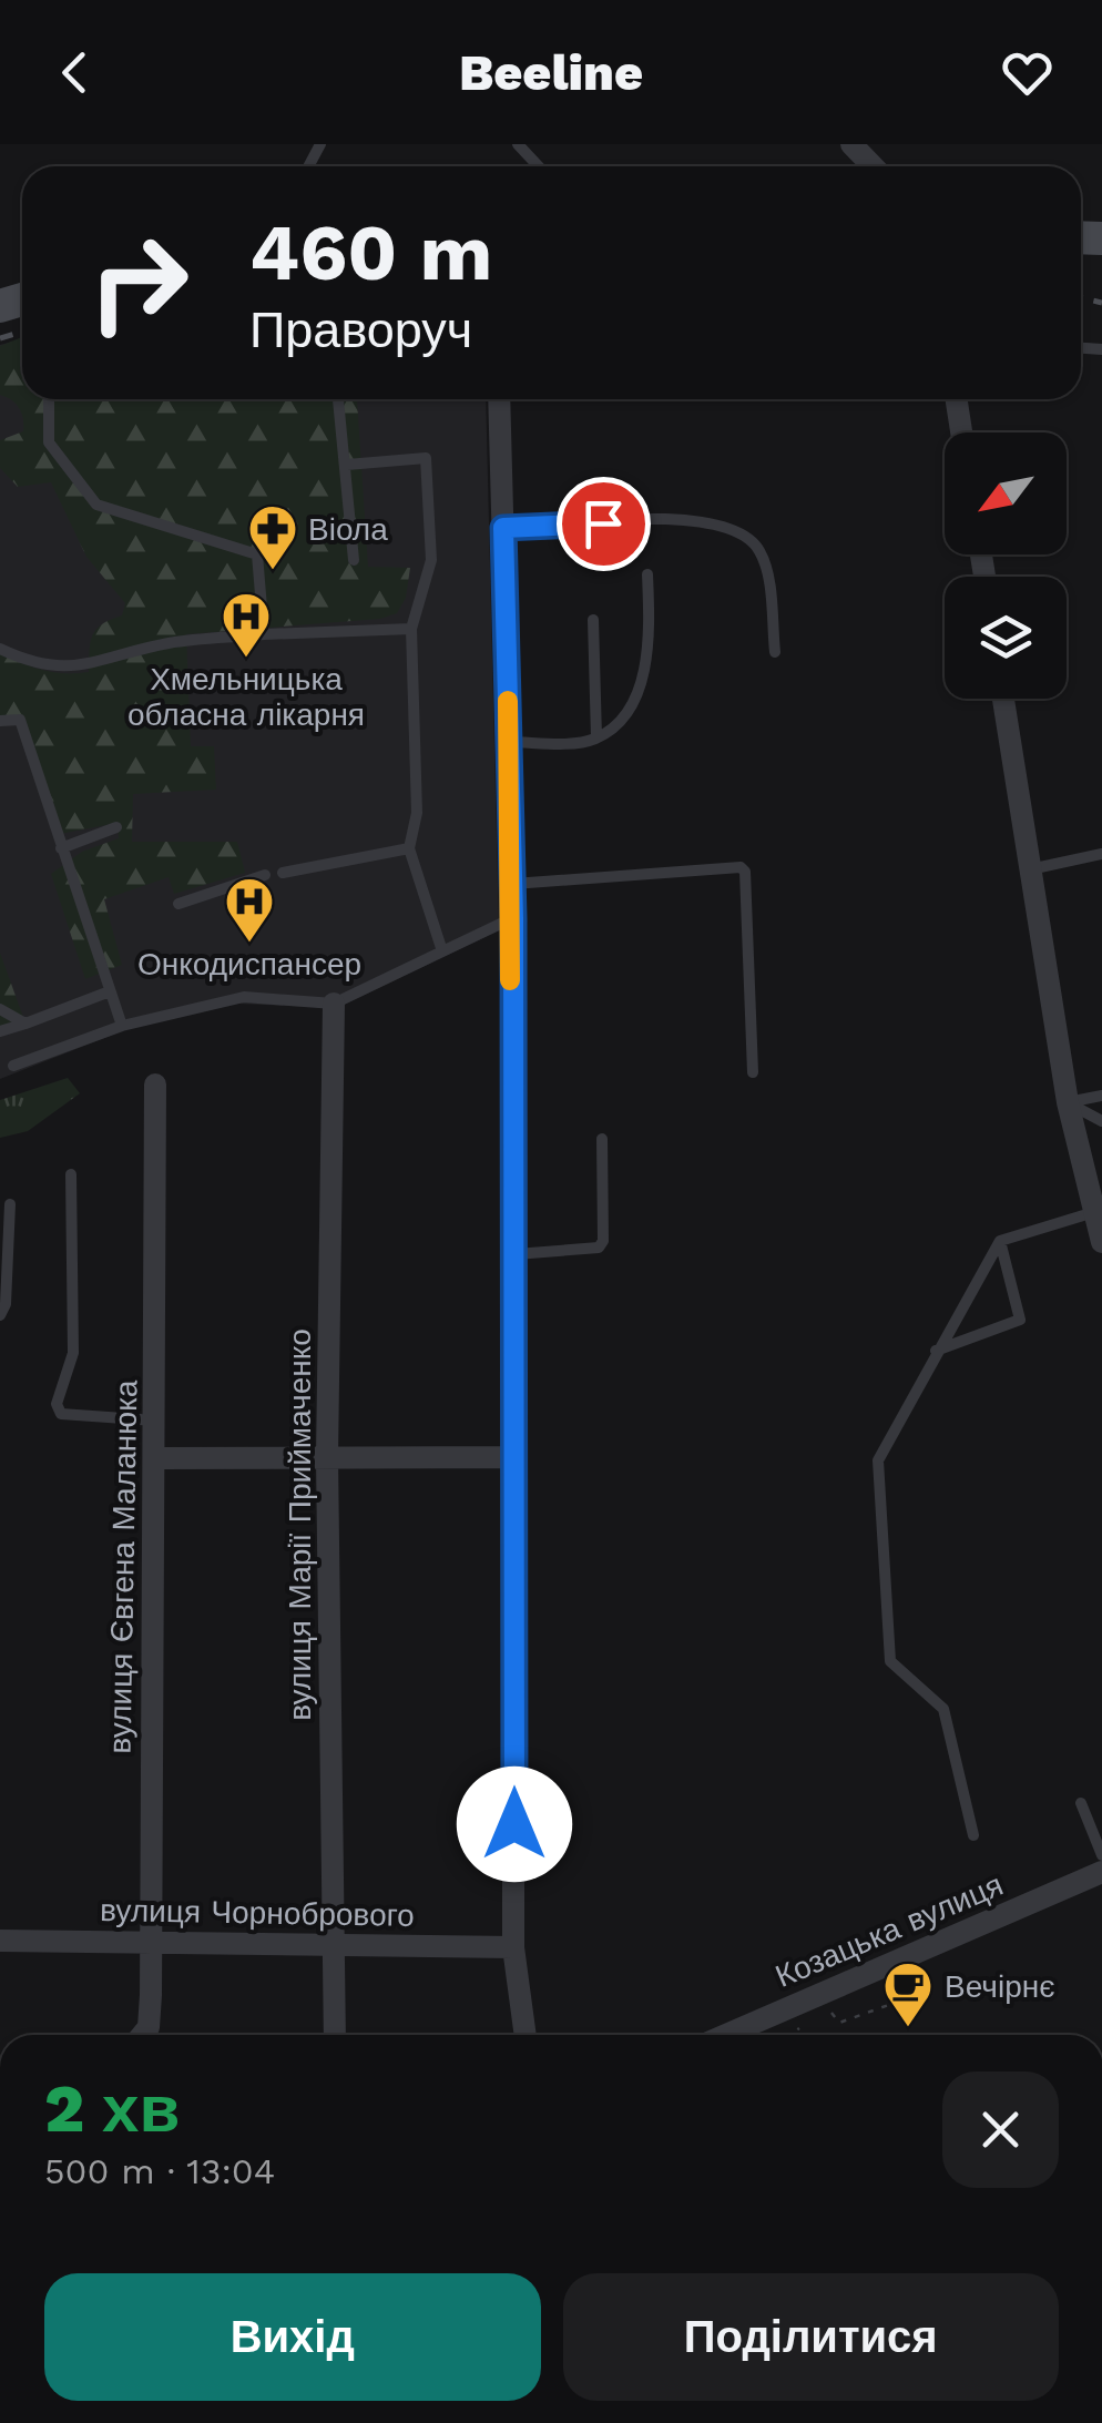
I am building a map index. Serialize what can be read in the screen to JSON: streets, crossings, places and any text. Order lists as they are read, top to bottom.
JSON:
{
  "streets": {
    "street": [
      "вулиця Марії Приймаченко",
      "вулиця Євгена Маланюка",
      "вулиця Чорнобрового",
      "Козацька вулиця"
    ]
  },
  "crossings": [
    ["вулиця Марії Приймаченко", "вулиця Чорнобрового"],
    ["вулиця Євгена Маланюка", "вулиця Чорнобрового"]
  ],
  "places": {
    "pharmacy": ["Віола"],
    "hospital": ["Хмельницька обласна лікарня", "Онкодиспансер"],
    "cafe": ["Вечірнє"]
  },
  "north": "bottom left",
  "page": {
    "header": "Beeline",
    "turn": ["460 m", "Праворуч"],
    "heading": ["2 хв", "500 m · 13:04"],
    "buttons": ["Вихід", "Поділитися"]
  }
}
